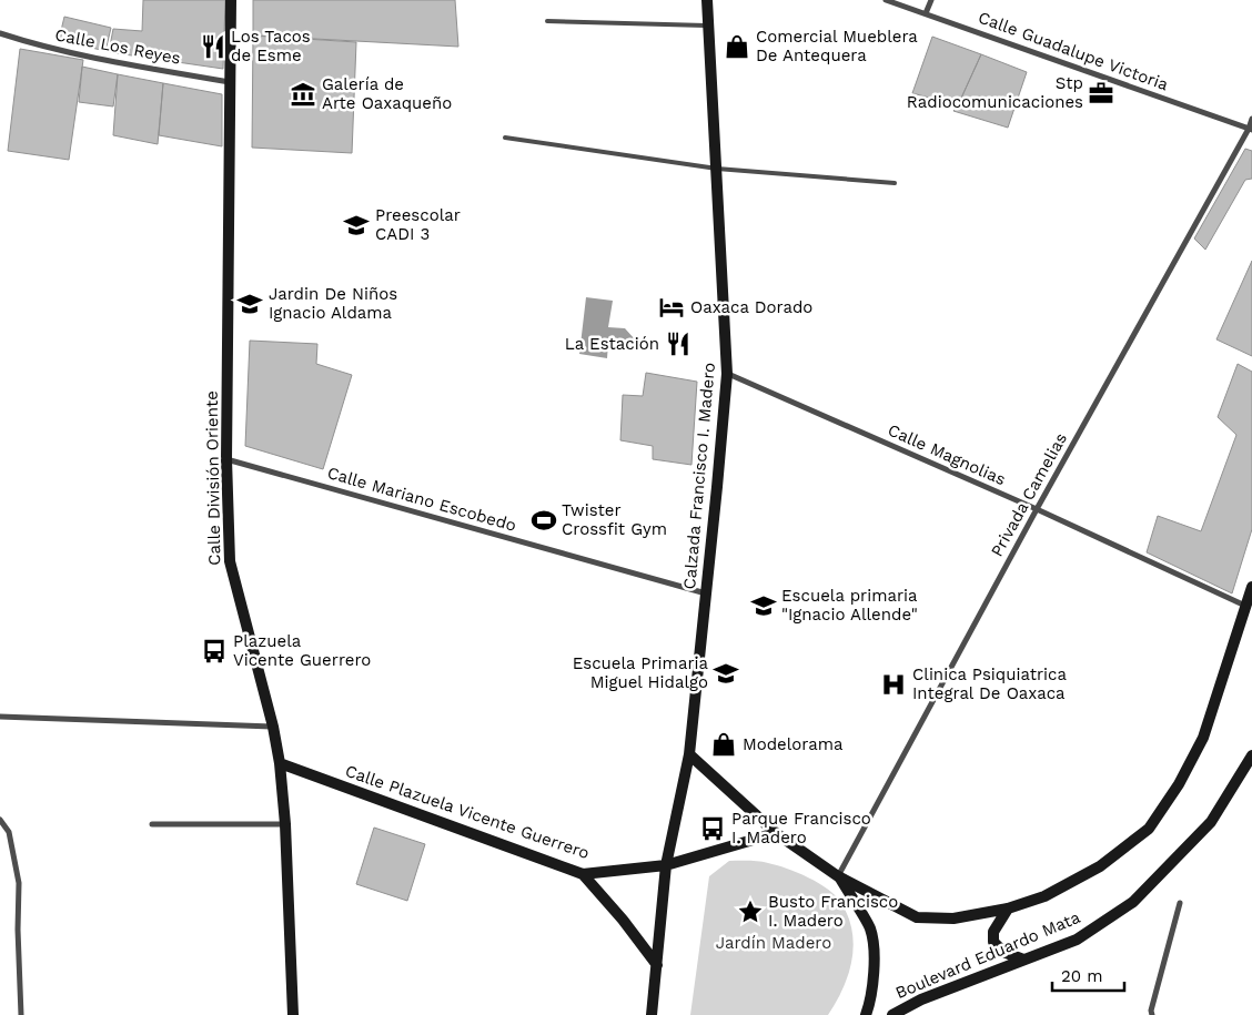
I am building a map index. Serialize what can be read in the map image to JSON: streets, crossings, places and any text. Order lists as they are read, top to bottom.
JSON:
{
  "streets": {
    "main road": [
      "Calzada Francisco I. Madero",
      "Calle División Oriente",
      "Calle Plazuela Vicente Guerrero",
      "Boulevard Eduardo Mata"
    ],
    "street": [
      "Calle Los Reyes",
      "Calle Guadalupe Victoria",
      "Calle Magnolias",
      "Privada Camelias",
      "Calle Mariano Escobedo"
    ]
  },
  "crossings": [
    ["Calle Los Reyes", "Calle División Oriente"],
    ["Calle Guadalupe Victoria", "Privada Camelias"],
    ["Calle Magnolias", "Calzada Francisco I. Madero"],
    ["Calle Magnolias", "Privada Camelias"],
    ["Calle Magnolias", "Boulevard Eduardo Mata"],
    ["Calzada Francisco I. Madero", "Calle Mariano Escobedo"],
    ["Calzada Francisco I. Madero", "Calle Plazuela Vicente Guerrero"],
    ["Calle División Oriente", "Calle Mariano Escobedo"],
    ["Calle División Oriente", "Calle Plazuela Vicente Guerrero"],
    ["Privada Camelias", "Boulevard Eduardo Mata"]
  ],
  "parks": ["Jardín Madero"],
  "places": {
    "restaurant": ["Los Tacos de Esme", "La Estación"],
    "shop": ["Comercial Mueblera De Antequera", "Modelorama"],
    "office": ["Stp Radiocomunicaciones"],
    "museum": ["Galería de Arte Oaxaqueño"],
    "school or university": [
      "Preescolar CADI 3",
      "Jardin De Niños Ignacio Aldama",
      "Escuela primaria \"Ignacio Allende\"",
      "Escuela Primaria Miguel Hidalgo"
    ],
    "hotel": ["Oaxaca Dorado"],
    "sports": ["Twister Crossfit Gym"],
    "bus stop": ["Plazuela Vicente Guerrero", "Parque Francisco I. Madero"],
    "hospital": ["Clinica Psiquiatrica Integral De Oaxaca"],
    "place": ["Busto Francisco I. Madero"]
  },
  "scale_bar": "20 m"
}
